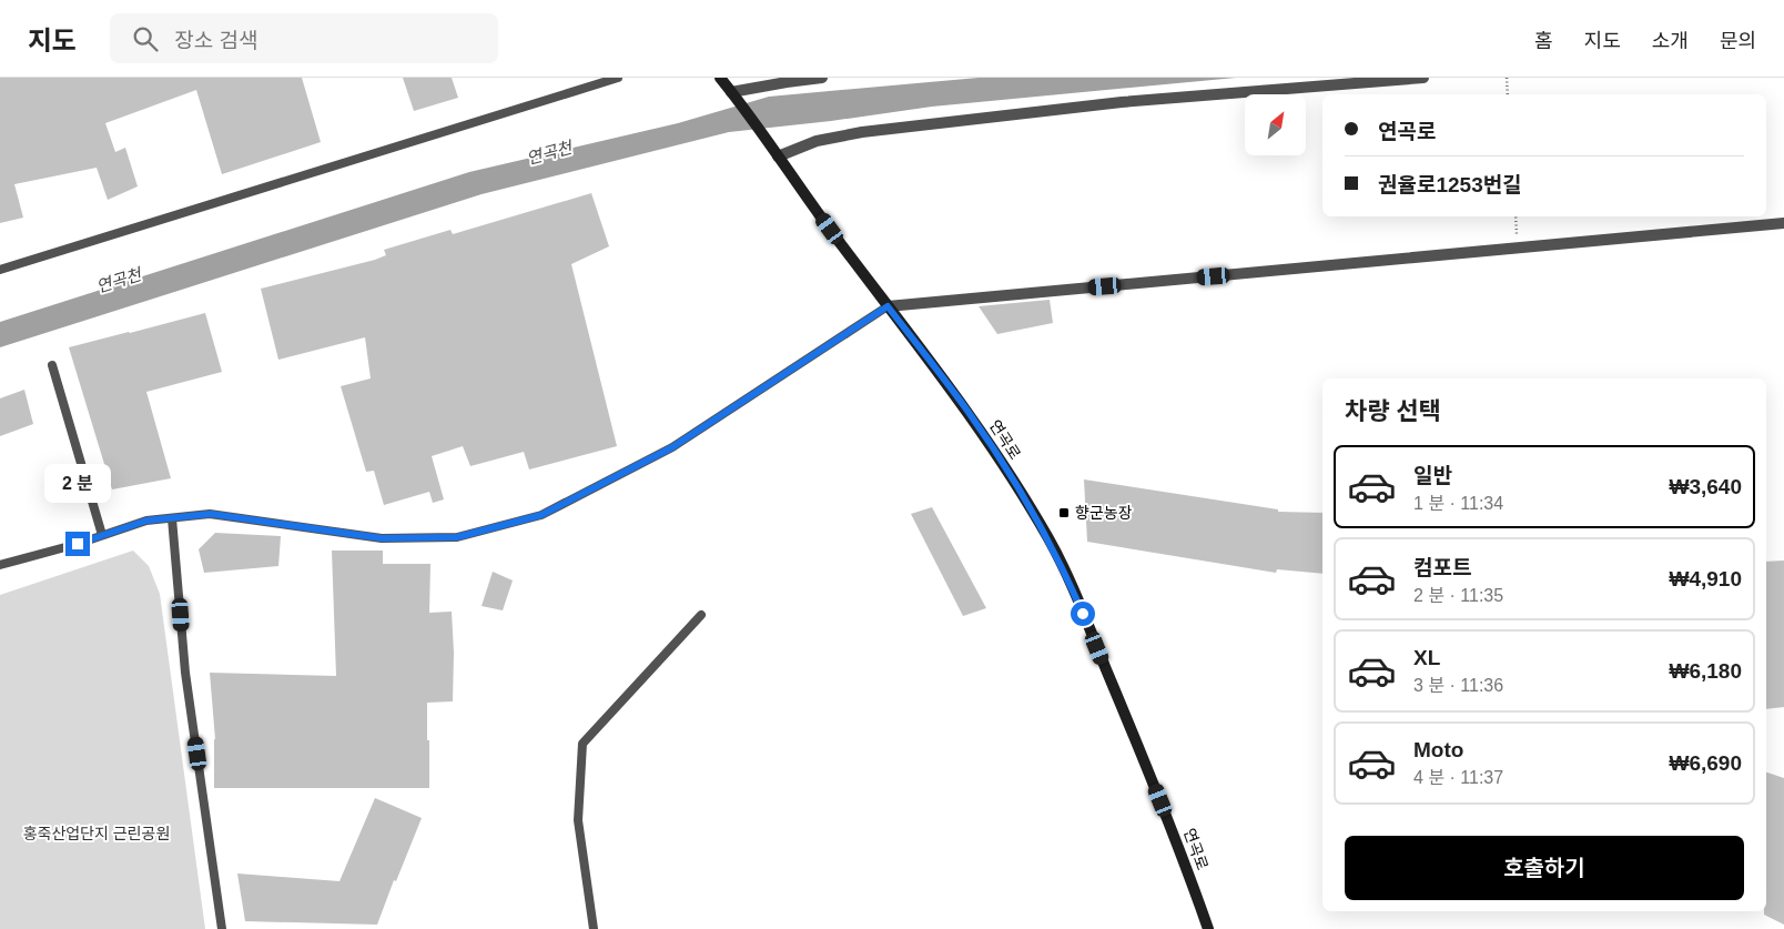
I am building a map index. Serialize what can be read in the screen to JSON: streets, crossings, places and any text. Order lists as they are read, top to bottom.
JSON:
{
  "streets": {
    "street": ["연곡로"]
  },
  "water": ["연곡천"],
  "parks": ["홍죽산업단지 근린공원"],
  "places": {
    "transit": ["향군농장"]
  },
  "north": "top right",
  "page": {
    "header": "지도",
    "search": "장소 검색",
    "nav": [
      "홈",
      "지도",
      "소개",
      "문의"
    ],
    "banner": ["연곡로", "권율로1253번길"],
    "heading": "차량 선택",
    "list": [
      {
        "name": "일반",
        "note": "1 분 · 11:34",
        "value": "₩3,640"
      },
      {
        "name": "컴포트",
        "note": "2 분 · 11:35",
        "value": "₩4,910"
      },
      {
        "name": "XL",
        "note": "3 분 · 11:36",
        "value": "₩6,180"
      },
      {
        "name": "Moto",
        "note": "4 분 · 11:37",
        "value": "₩6,690"
      }
    ],
    "bubble": "2 분",
    "buttons": "호출하기"
  }
}
